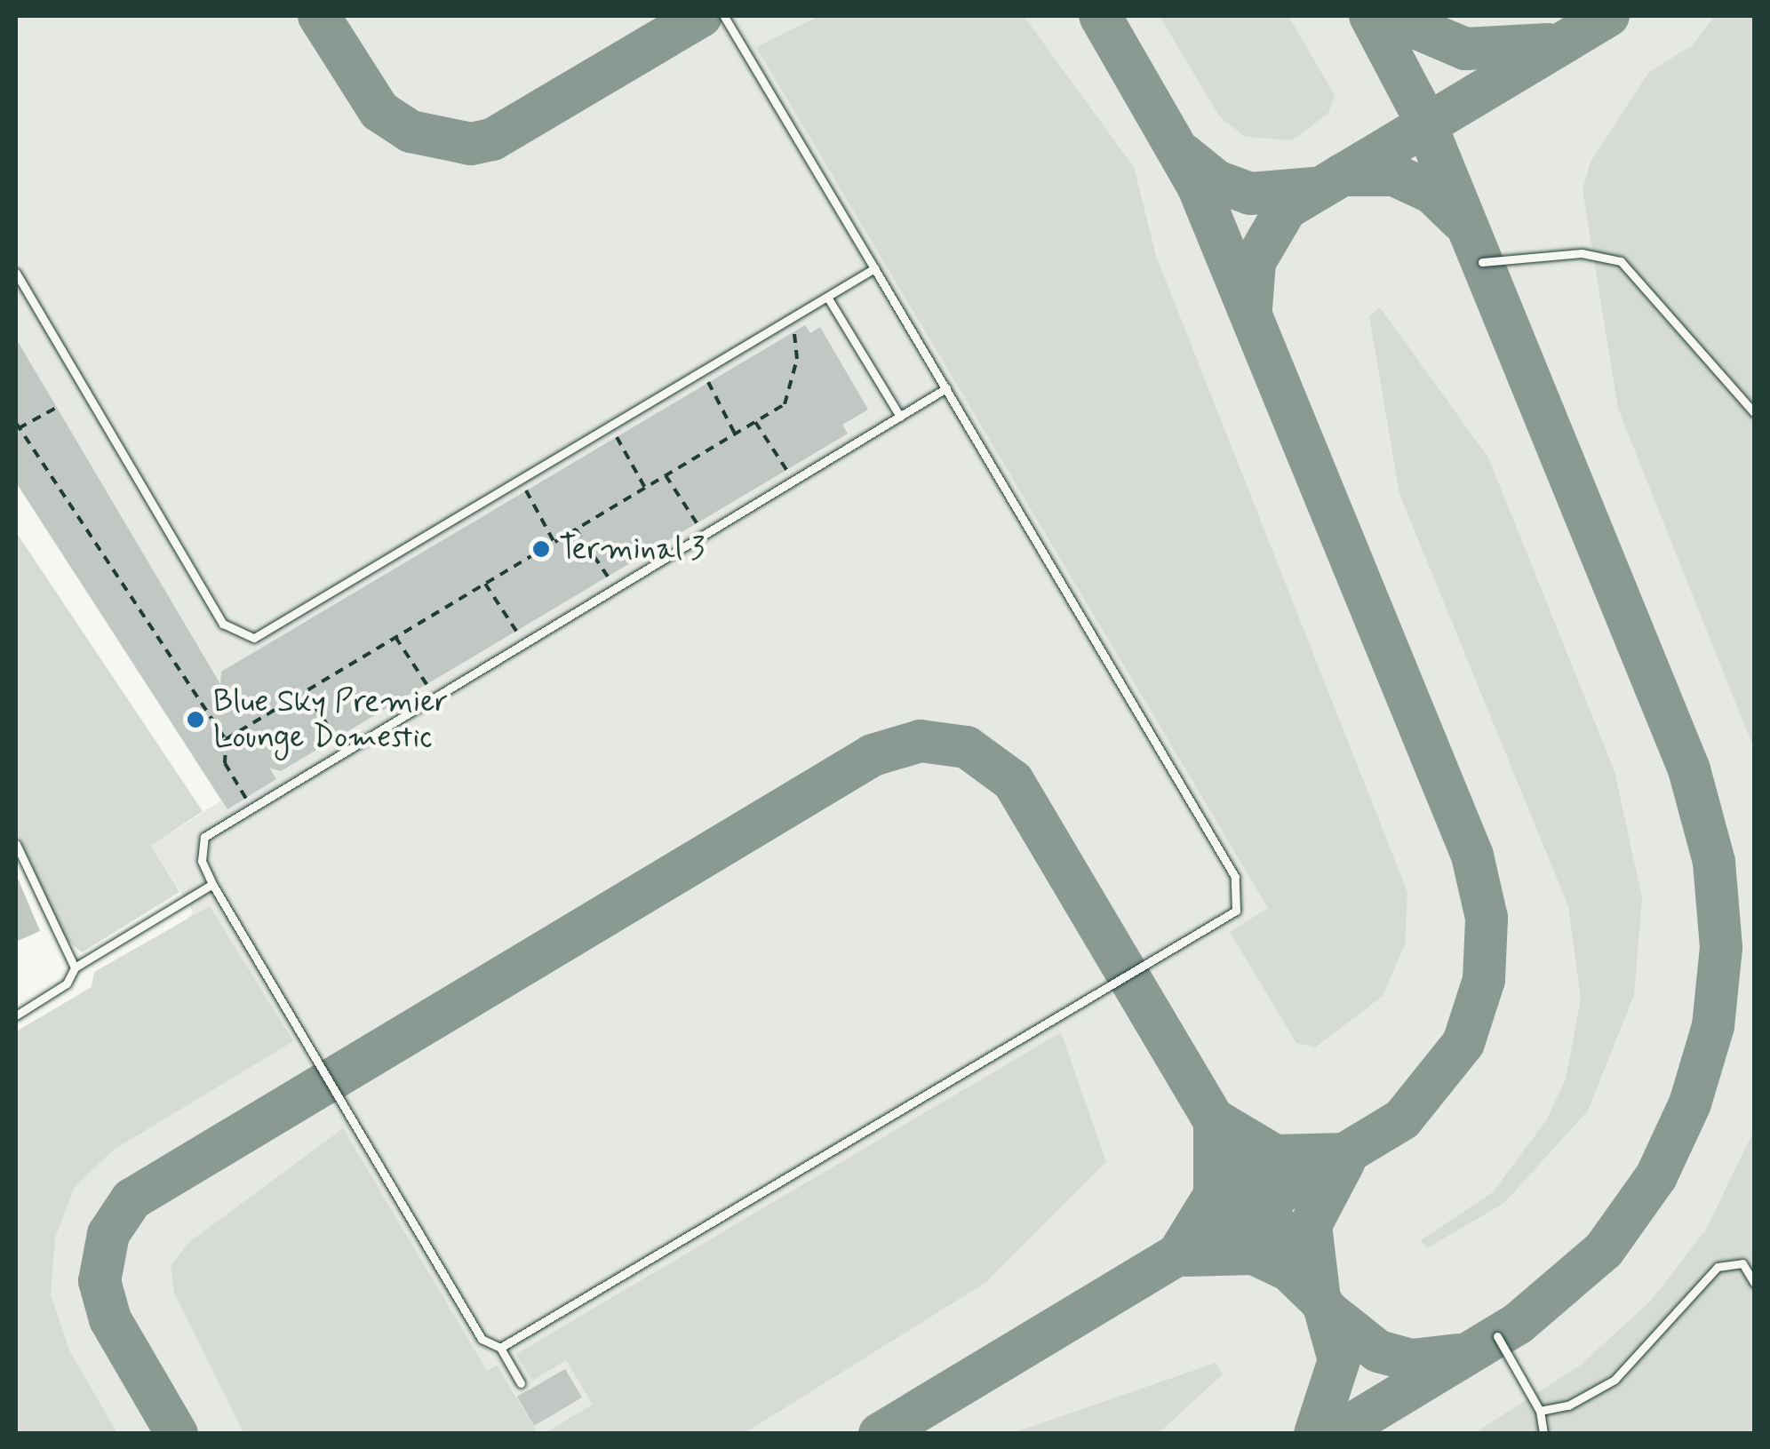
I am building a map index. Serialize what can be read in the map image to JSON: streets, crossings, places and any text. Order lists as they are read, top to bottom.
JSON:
{
  "places": ["Terminal 3", "Blue Sky Premier Lounge Domestic"]
}
